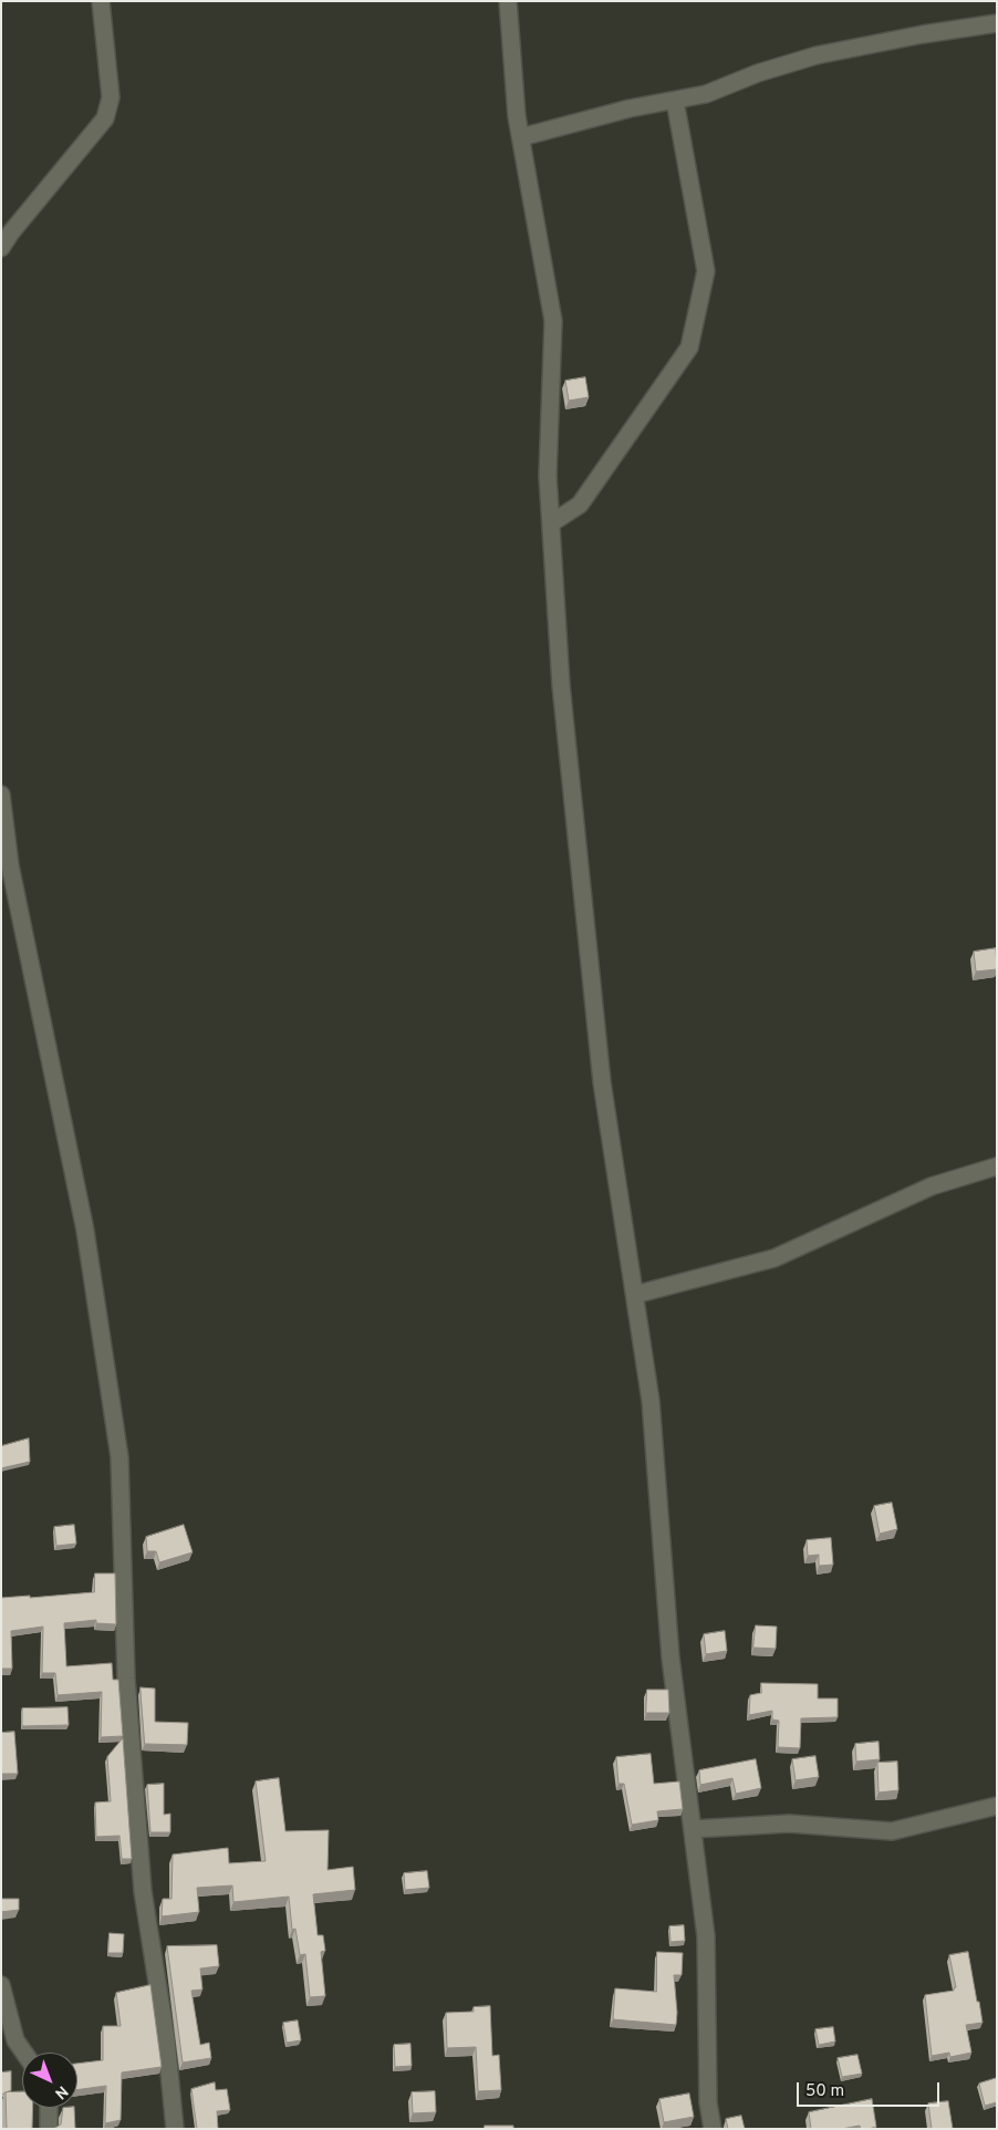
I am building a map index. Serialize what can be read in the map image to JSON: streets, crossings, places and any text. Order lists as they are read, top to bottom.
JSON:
{
  "scale_bar": "50 m",
  "north": "bottom right"
}
